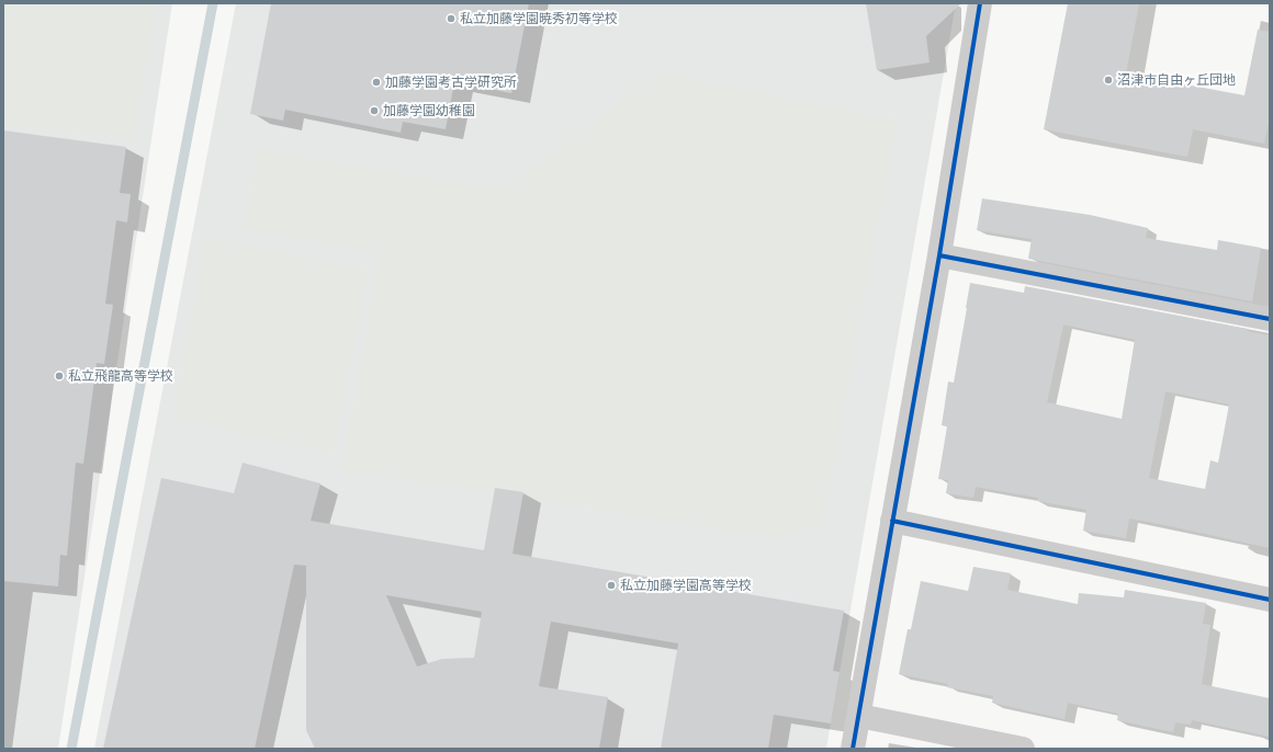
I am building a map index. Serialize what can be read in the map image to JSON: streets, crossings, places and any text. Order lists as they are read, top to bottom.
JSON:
{
  "places": [
    "私立加藤学園暁秀初等学校",
    "沼津市自由ヶ丘団地",
    "加藤学園考古学研究所",
    "加藤学園幼稚園",
    "私立飛龍高等学校",
    "私立加藤学園高等学校"
  ]
}
